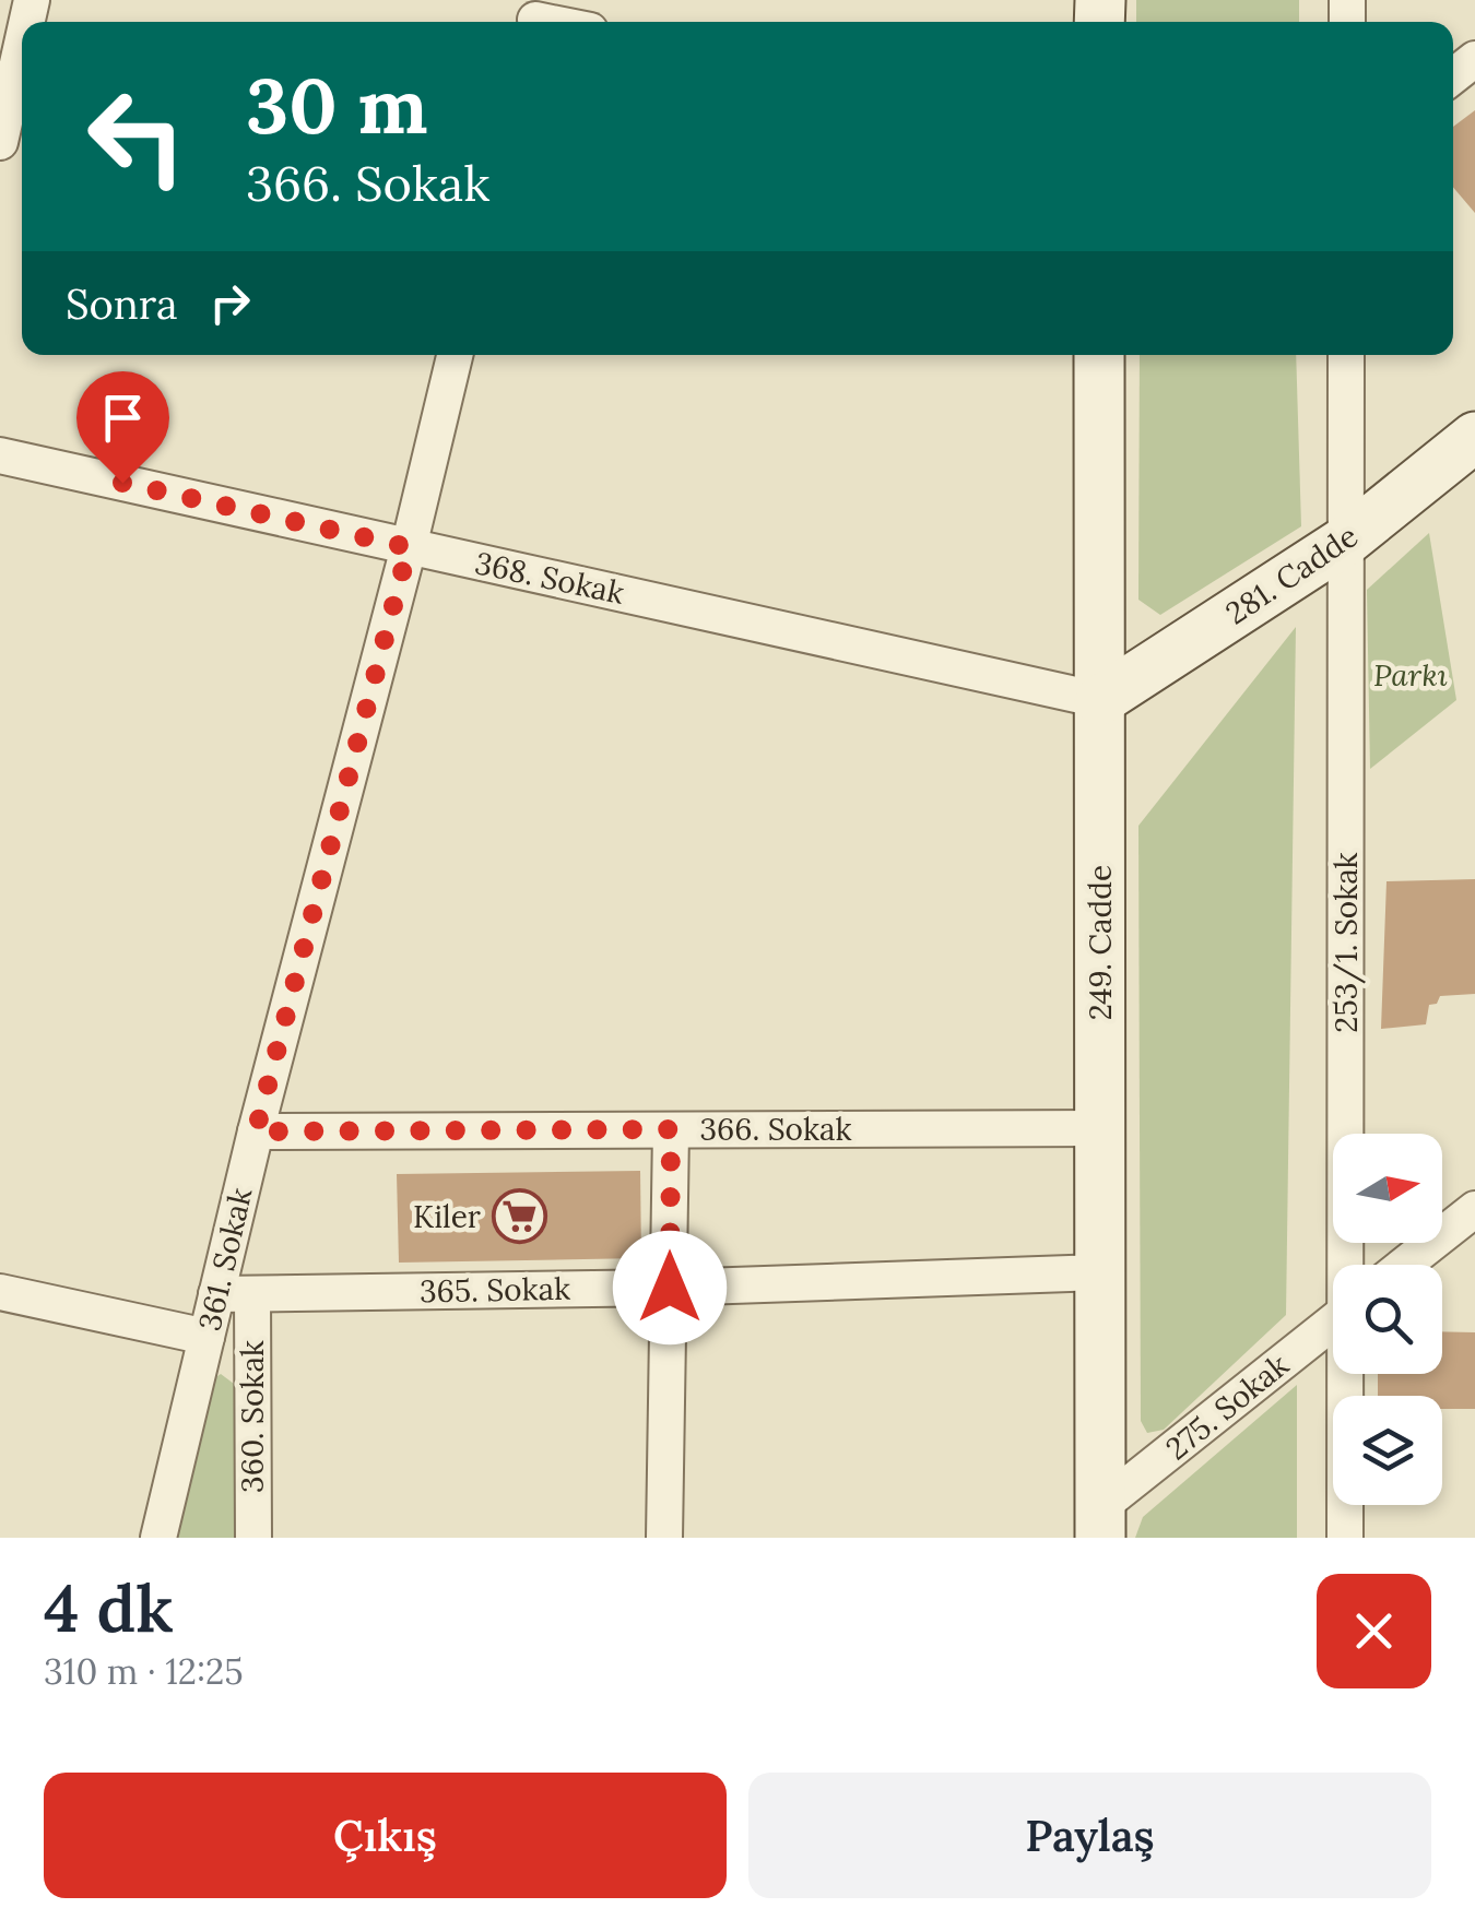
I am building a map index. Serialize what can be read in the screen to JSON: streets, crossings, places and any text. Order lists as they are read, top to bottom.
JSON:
{
  "streets": {
    "street": [
      "281. Cadde",
      "368. Sokak",
      "249. Cadde",
      "253/1. Sokak",
      "366. Sokak",
      "361. Sokak",
      "365. Sokak",
      "275. Sokak",
      "360. Sokak"
    ]
  },
  "crossings": [
    ["281. Cadde", "368. Sokak"],
    ["281. Cadde", "249. Cadde"],
    ["281. Cadde", "253/1. Sokak"],
    ["368. Sokak", "249. Cadde"],
    ["368. Sokak", "361. Sokak"],
    ["249. Cadde", "366. Sokak"],
    ["249. Cadde", "365. Sokak"],
    ["249. Cadde", "275. Sokak"],
    ["366. Sokak", "361. Sokak"],
    ["361. Sokak", "365. Sokak"],
    ["361. Sokak", "360. Sokak"],
    ["365. Sokak", "360. Sokak"]
  ],
  "parks": ["Parkı"],
  "places": {
    "supermarket": ["Kiler"]
  },
  "north": "right",
  "page": {
    "turn": ["30 m", "366. Sokak"],
    "then": "Sonra",
    "heading": ["4 dk", "310 m · 12:25"],
    "buttons": ["Çıkış", "Paylaş"]
  }
}
